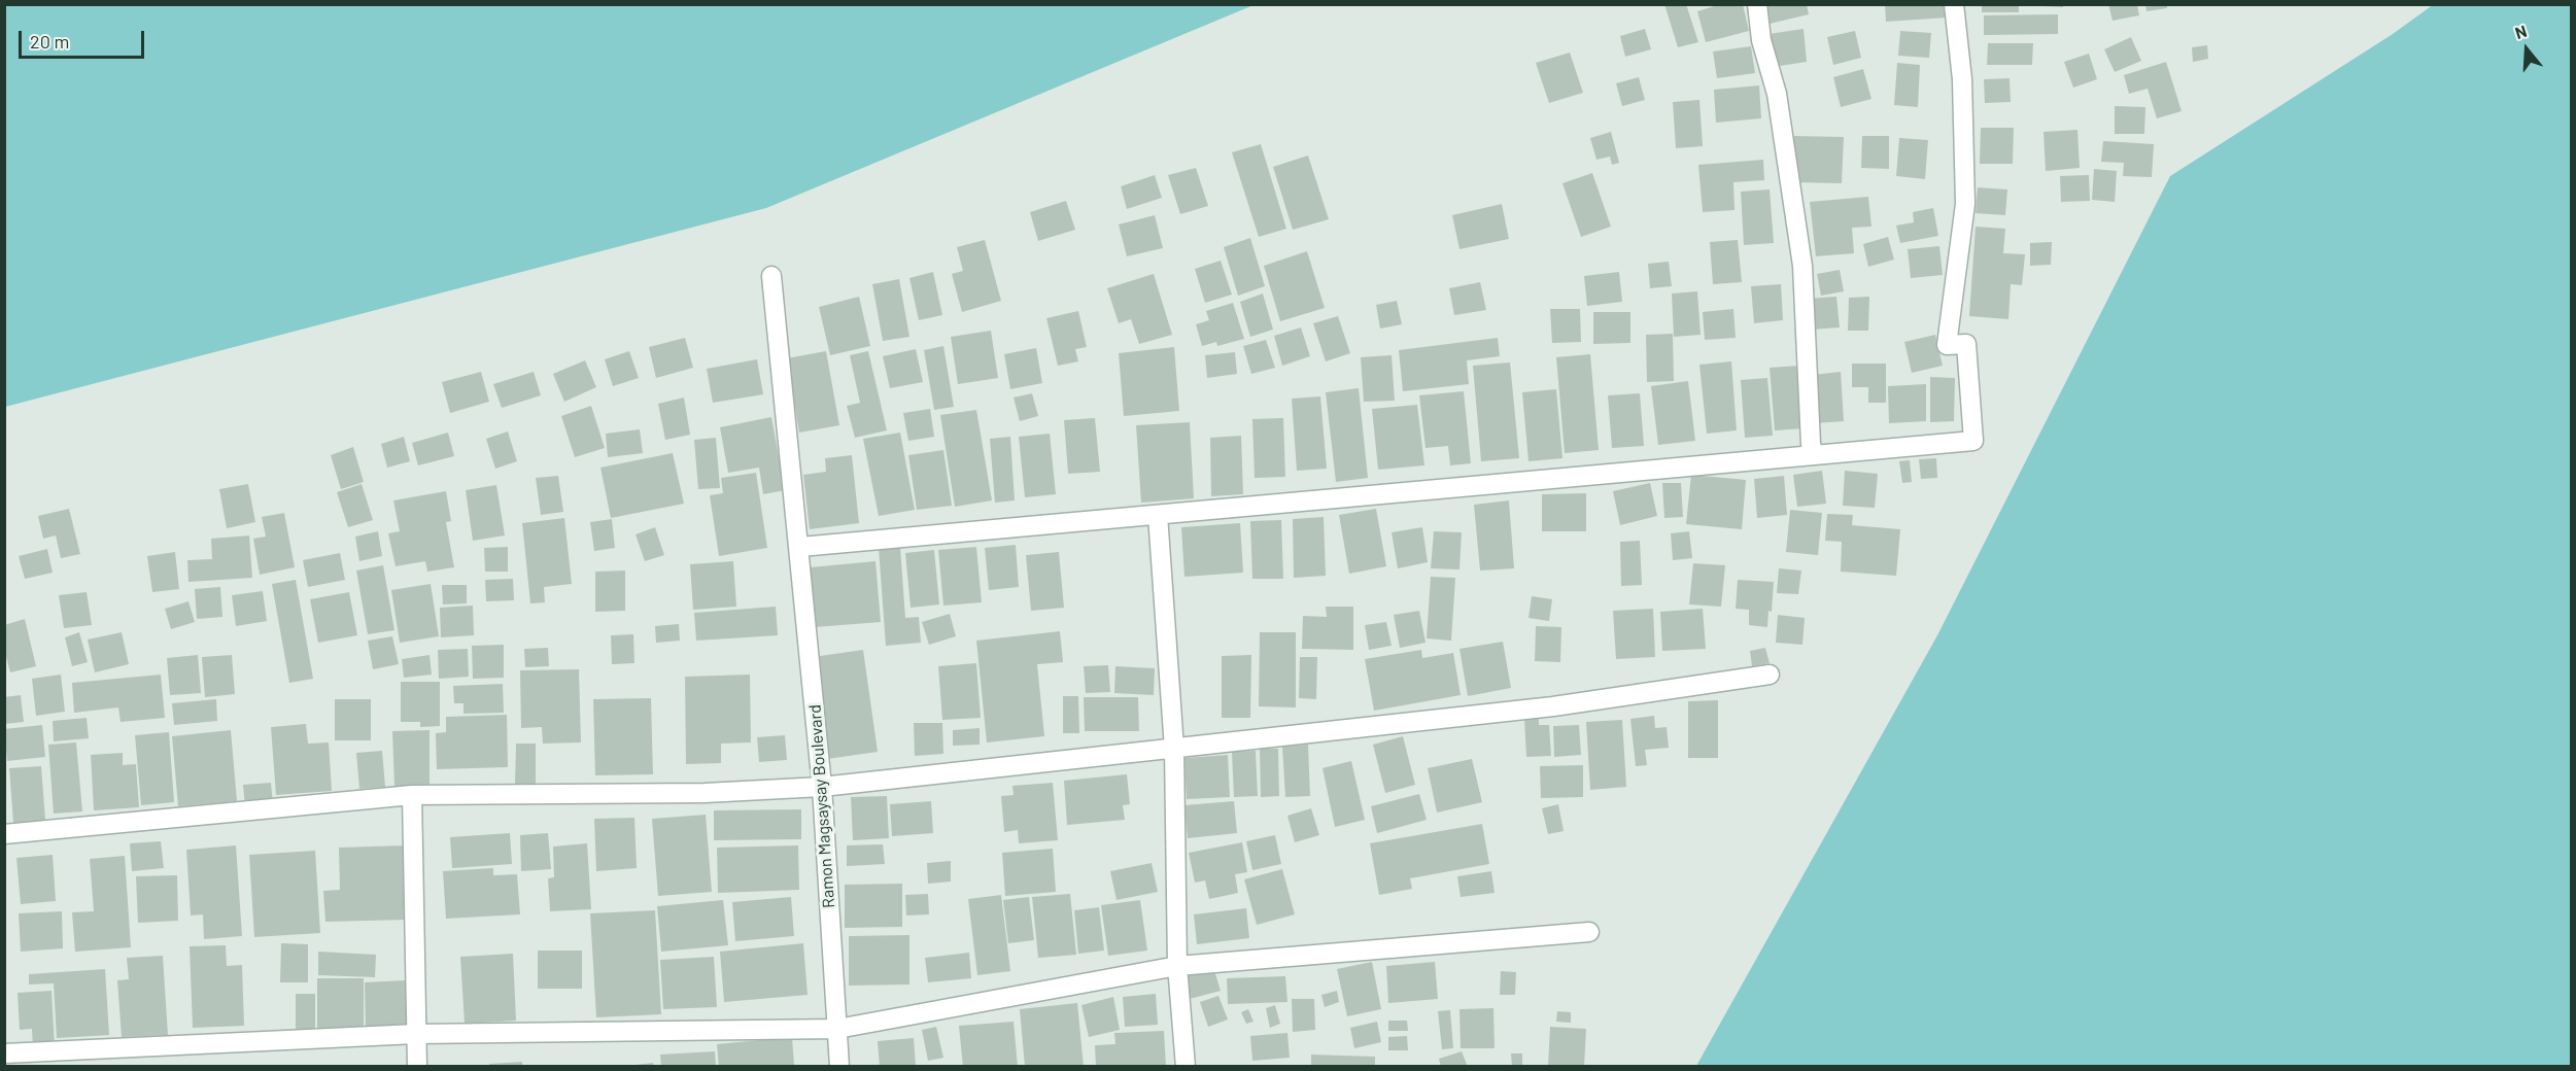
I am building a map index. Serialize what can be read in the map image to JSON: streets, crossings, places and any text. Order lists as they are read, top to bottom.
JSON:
{
  "streets": {
    "street": ["Ramon Magsaysay Boulevard"]
  },
  "scale_bar": "20 m",
  "north": "top"
}
